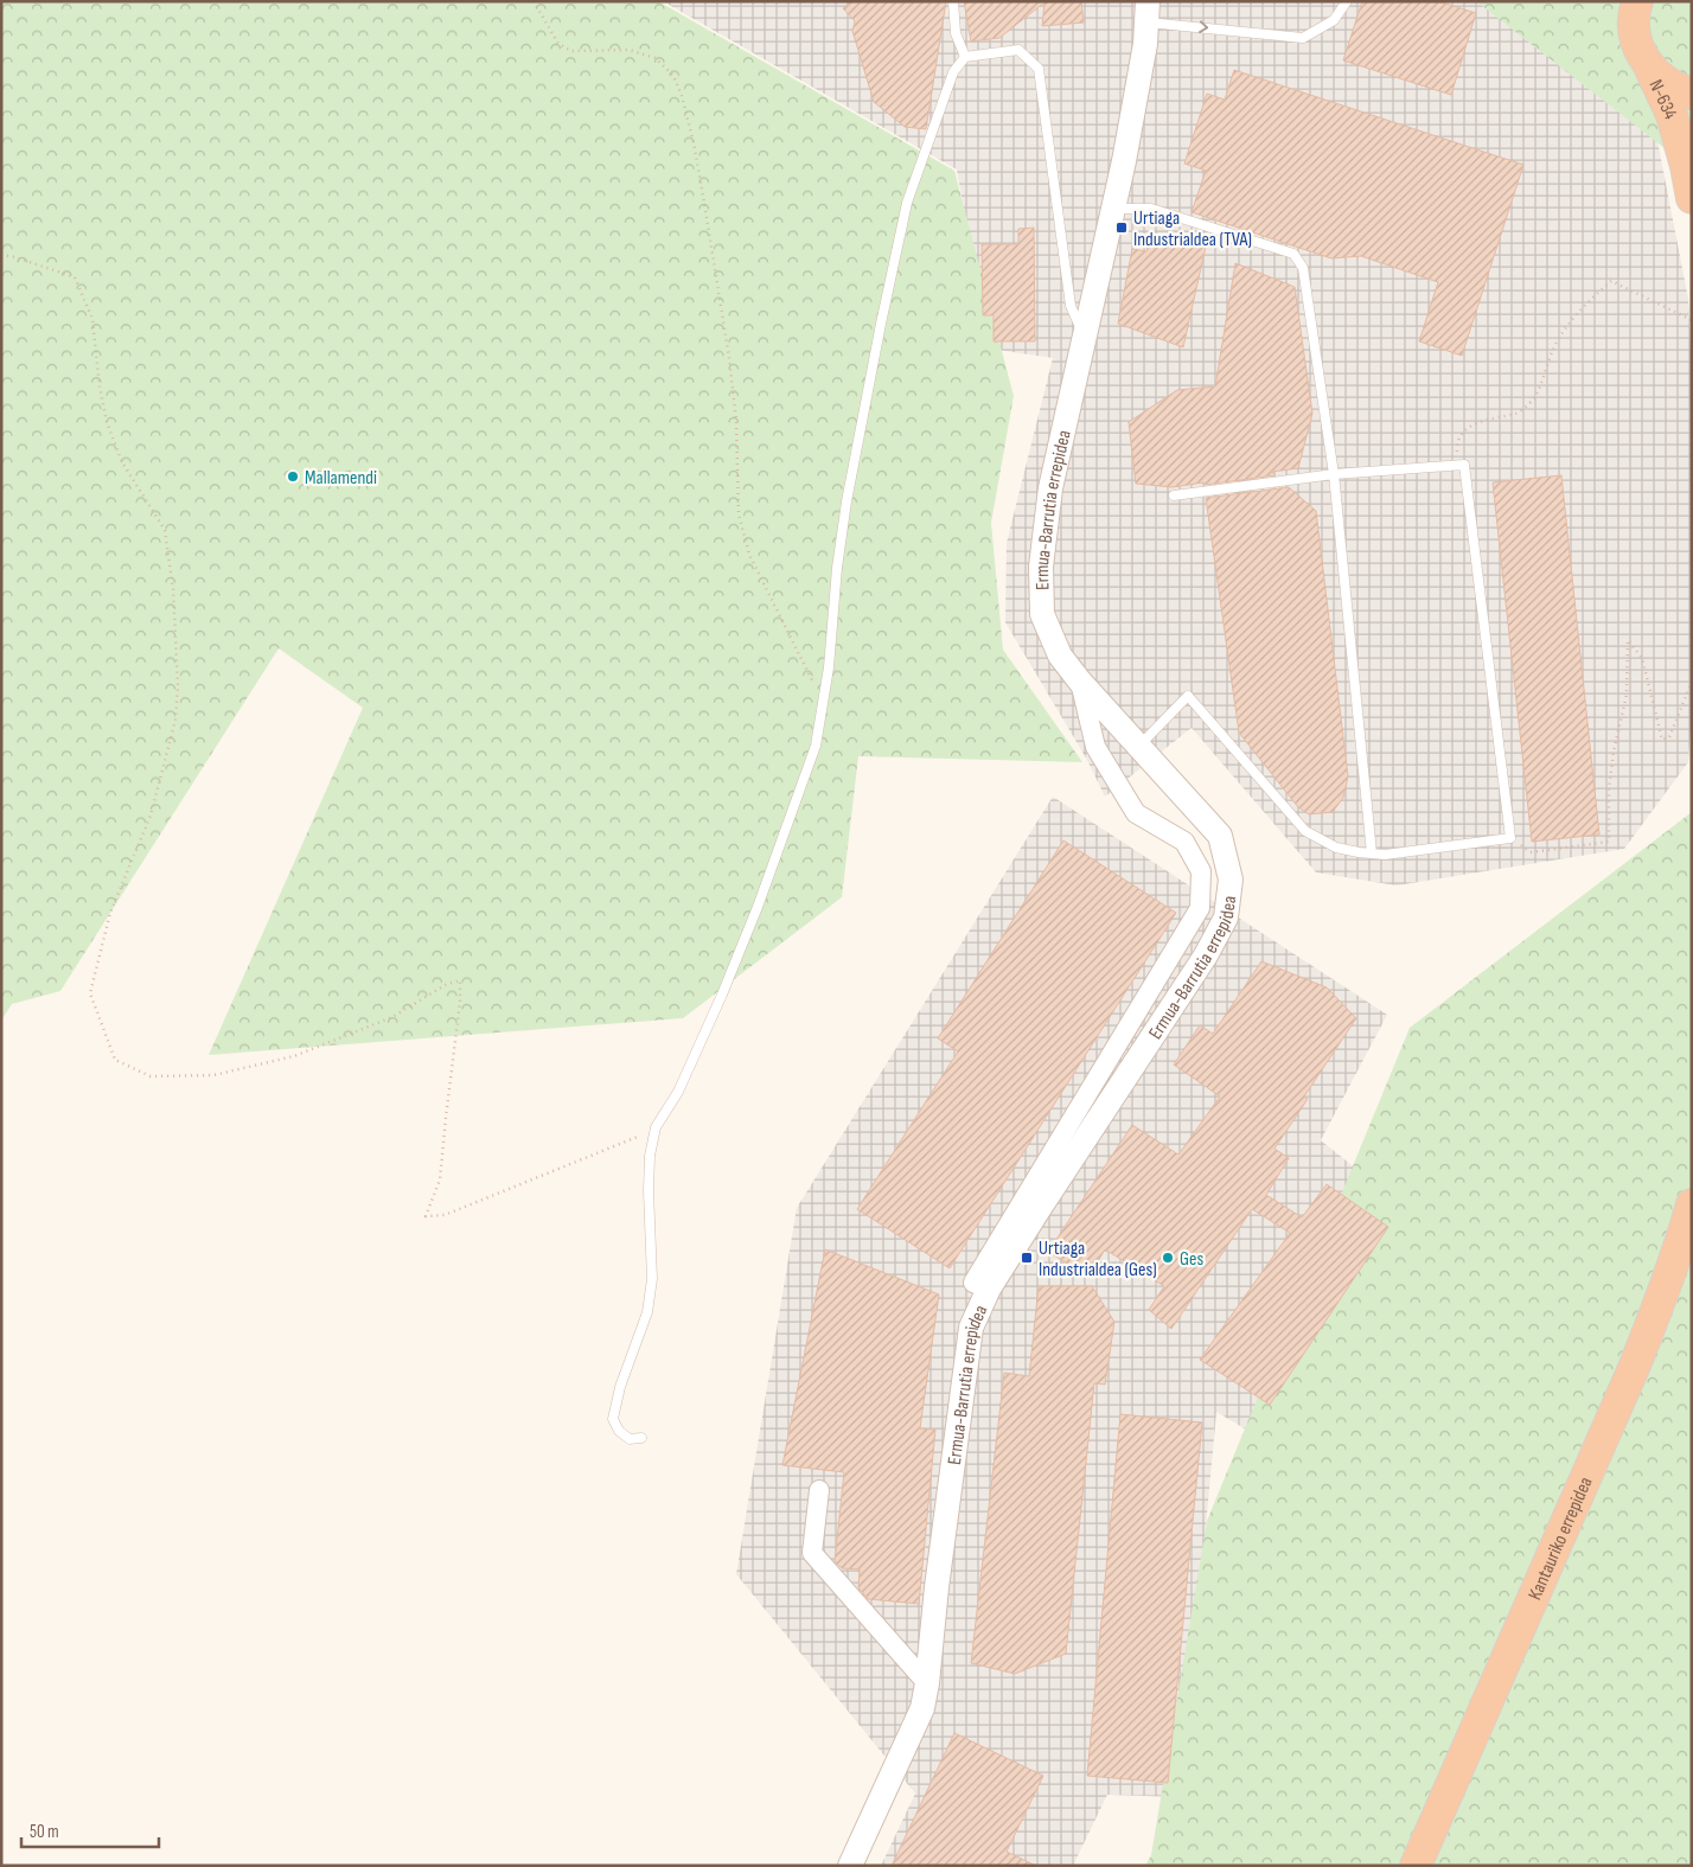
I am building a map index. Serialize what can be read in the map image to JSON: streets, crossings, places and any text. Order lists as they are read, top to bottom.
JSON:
{
  "streets": {
    "highway": ["N-634", "Kantauriko errepidea"],
    "street": ["Ermua-Barrutia errepidea"]
  },
  "places": {
    "transit": ["Urtiaga Industrialdea (TVA)", "Urtiaga Industrialdea (Ges)"],
    "other": ["Mallamendi", "Ges"]
  },
  "scale_bar": "50 m"
}
